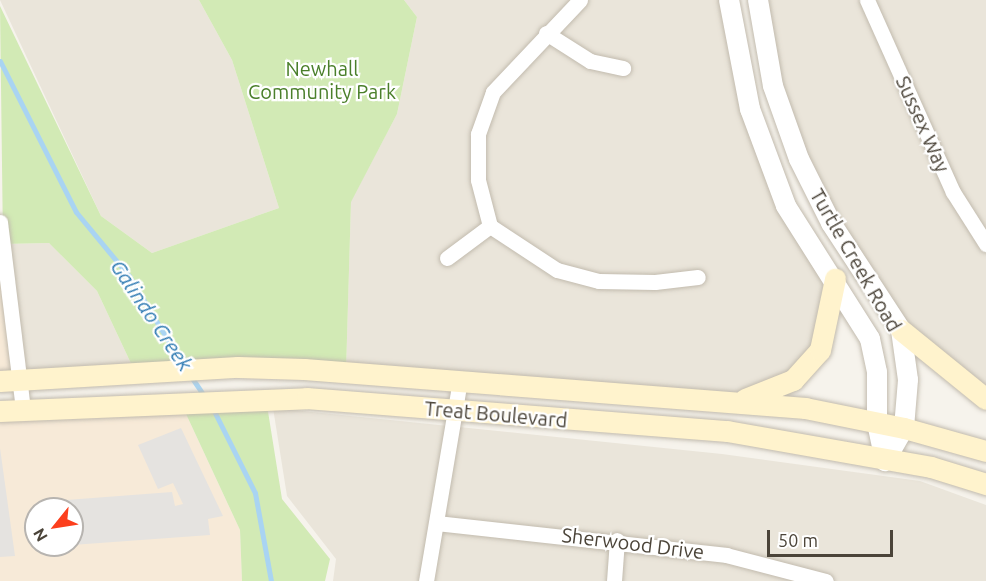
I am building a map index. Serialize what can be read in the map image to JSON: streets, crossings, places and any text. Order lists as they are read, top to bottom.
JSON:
{
  "streets": {
    "main road": ["Treat Boulevard"],
    "street": ["Sussex Way", "Turtle Creek Road", "Sherwood Drive"]
  },
  "crossings": [
    ["Turtle Creek Road", "Treat Boulevard"]
  ],
  "water": ["Galindo Creek"],
  "parks": ["Newhall Community Park"],
  "scale_bar": "50 m",
  "north": "bottom left"
}
